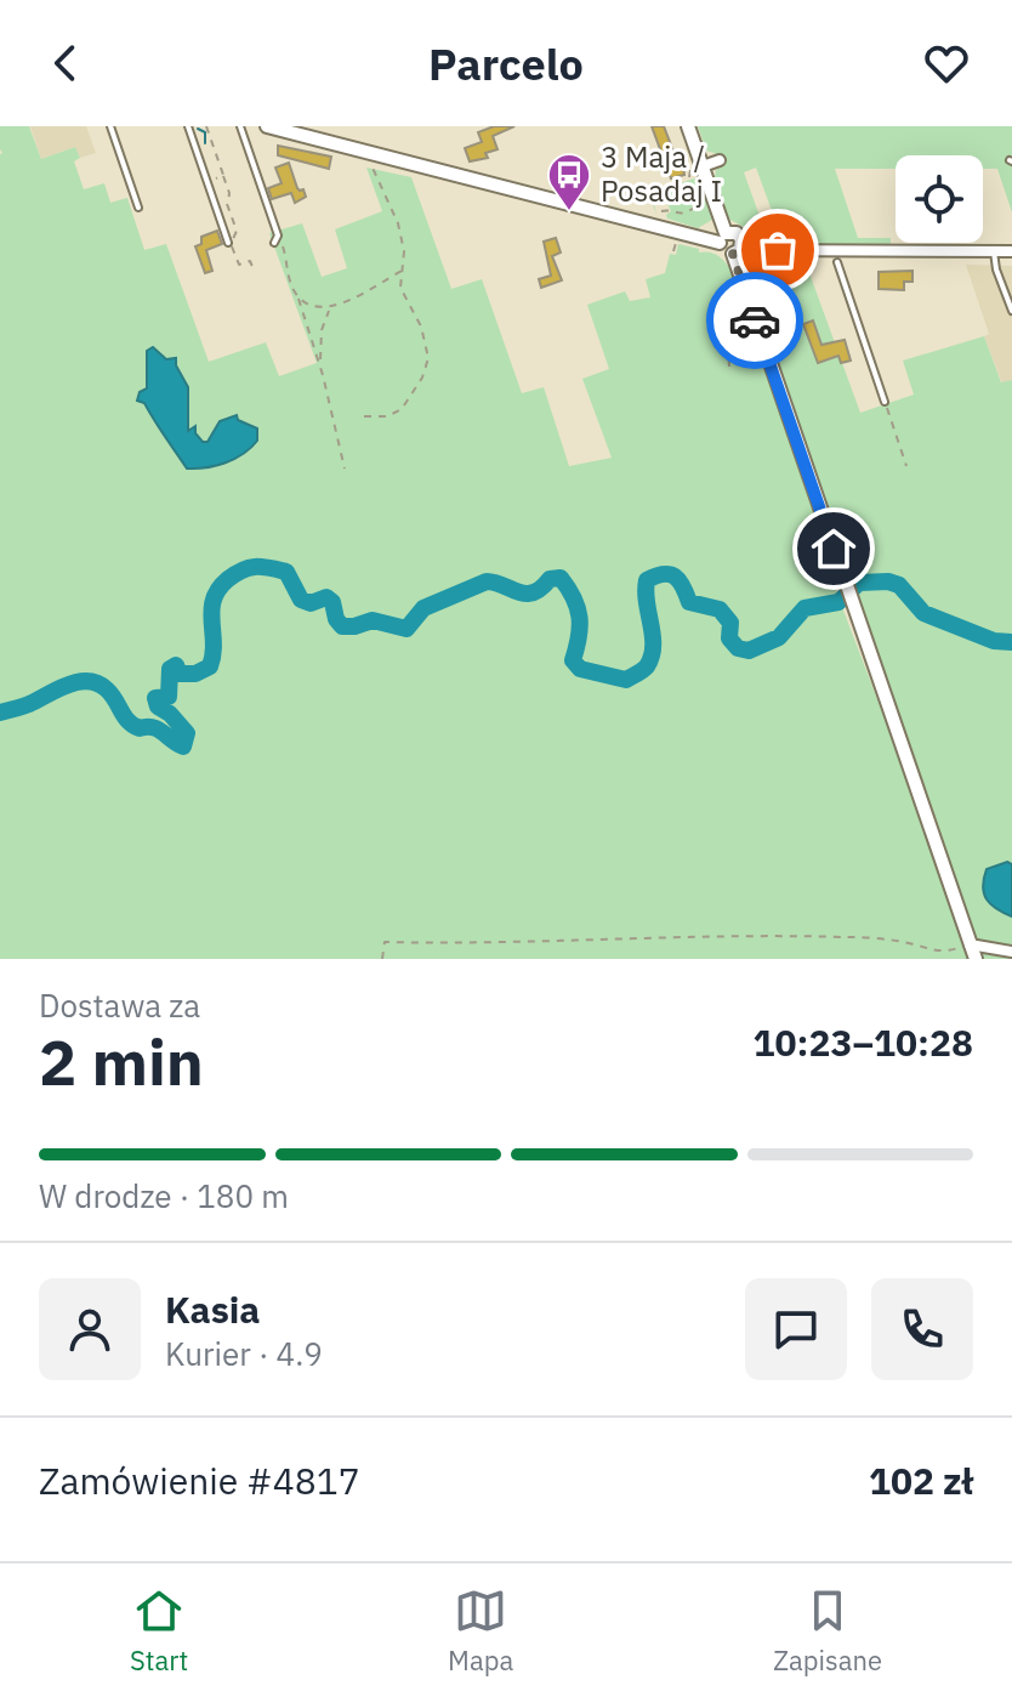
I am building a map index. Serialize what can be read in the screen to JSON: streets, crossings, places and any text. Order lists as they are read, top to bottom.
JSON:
{
  "places": {
    "bus stop": ["3 Maja / Posadaj I"]
  },
  "page": {
    "header": "Parcelo",
    "heading": ["2 min", "Dostawa za", "10:23–10:28"],
    "panel": [
      "Kasia",
      "Kurier · 4.9",
      "Zamówienie #4817",
      "102 zł"
    ],
    "bar": "W drodze · 180 m",
    "tabs": ["Start", "Mapa", "Zapisane"]
  }
}
